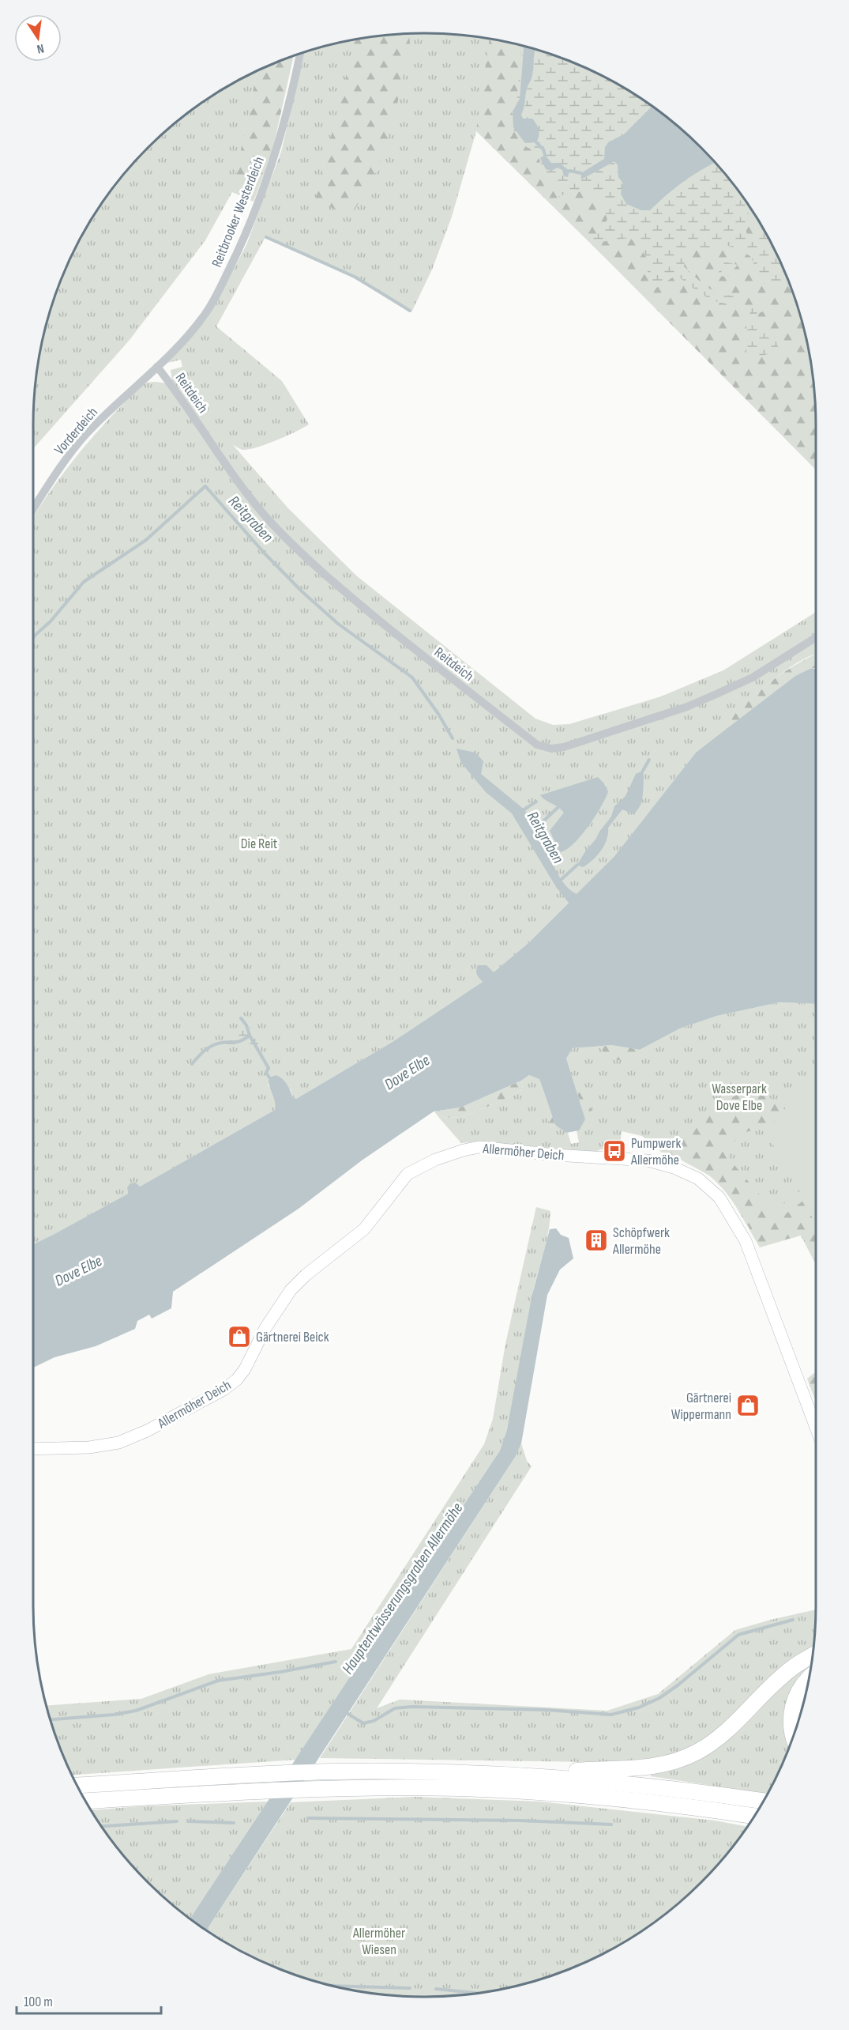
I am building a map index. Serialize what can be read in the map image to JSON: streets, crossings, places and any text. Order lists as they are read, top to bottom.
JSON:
{
  "streets": {
    "street": [
      "Reitbrooker Westerdeich",
      "Reitdeich",
      "Vorderdeich",
      "Allermöher Deich"
    ]
  },
  "crossings": [
    ["Reitbrooker Westerdeich", "Reitdeich"],
    ["Reitbrooker Westerdeich", "Vorderdeich"],
    ["Reitdeich", "Vorderdeich"]
  ],
  "water": ["Reitgraben", "Dove Elbe", "Hauptentwässerungsgraben Allermöhe"],
  "parks": ["Die Reit", "Wasserpark Dove Elbe", "Allermöher Wiesen"],
  "places": {
    "bus stop": ["Pumpwerk Allermöhe"],
    "building": ["Schöpfwerk Allermöhe"],
    "shop": ["Gärtnerei Beick", "Gärtnerei Wippermann"]
  },
  "scale_bar": "100 m",
  "north": "bottom"
}
